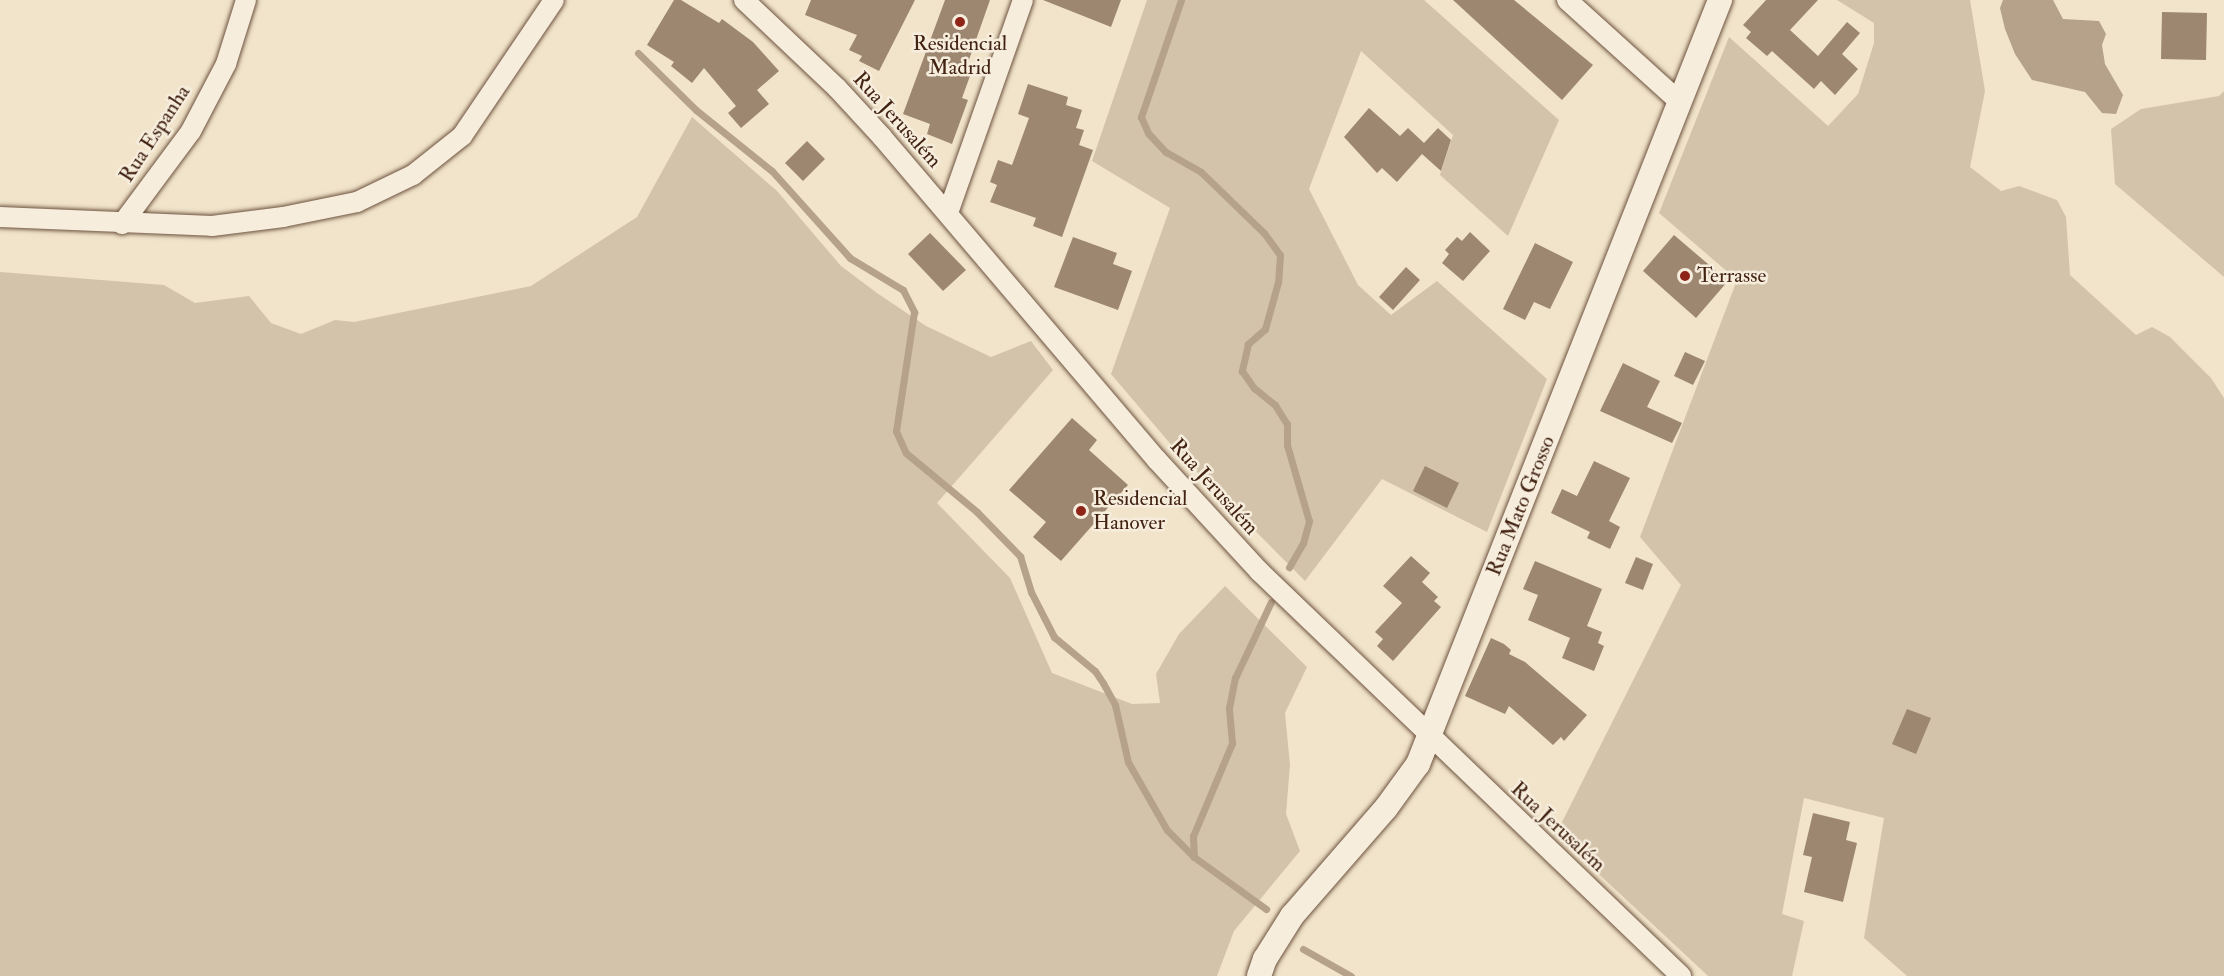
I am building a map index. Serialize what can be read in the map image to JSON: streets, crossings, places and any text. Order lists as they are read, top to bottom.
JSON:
{
  "streets": {
    "street": ["Rua Jerusalém", "Rua Espanha", "Rua Mato Grosso"]
  },
  "crossings": [
    ["Rua Jerusalém", "Rua Mato Grosso"]
  ],
  "places": ["Residencial Madrid", "Terrasse", "Residencial Hanover"]
}
